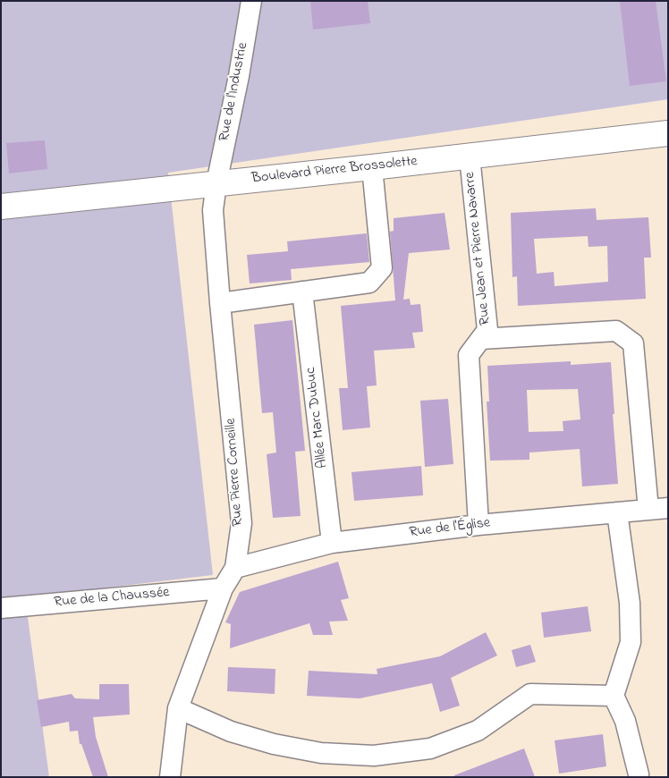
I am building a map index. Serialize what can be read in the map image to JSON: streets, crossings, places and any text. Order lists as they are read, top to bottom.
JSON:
{
  "streets": {
    "main road": ["Boulevard Pierre Brossolette"],
    "street": [
      "Rue de l'Industrie",
      "Rue Jean et Pierre Navarre",
      "Allée Marc Dubuc",
      "Rue Pierre Corneille",
      "Rue de l'Église",
      "Rue de la Chaussée"
    ]
  },
  "crossings": [
    ["Rue de l'Industrie", "Boulevard Pierre Brossolette"],
    ["Rue de l'Industrie", "Rue Pierre Corneille"],
    ["Boulevard Pierre Brossolette", "Rue Jean et Pierre Navarre"],
    ["Boulevard Pierre Brossolette", "Rue Pierre Corneille"],
    ["Rue Jean et Pierre Navarre", "Rue de l'Église"],
    ["Allée Marc Dubuc", "Rue de l'Église"],
    ["Rue Pierre Corneille", "Rue de l'Église"],
    ["Rue Pierre Corneille", "Rue de la Chaussée"]
  ]
}
